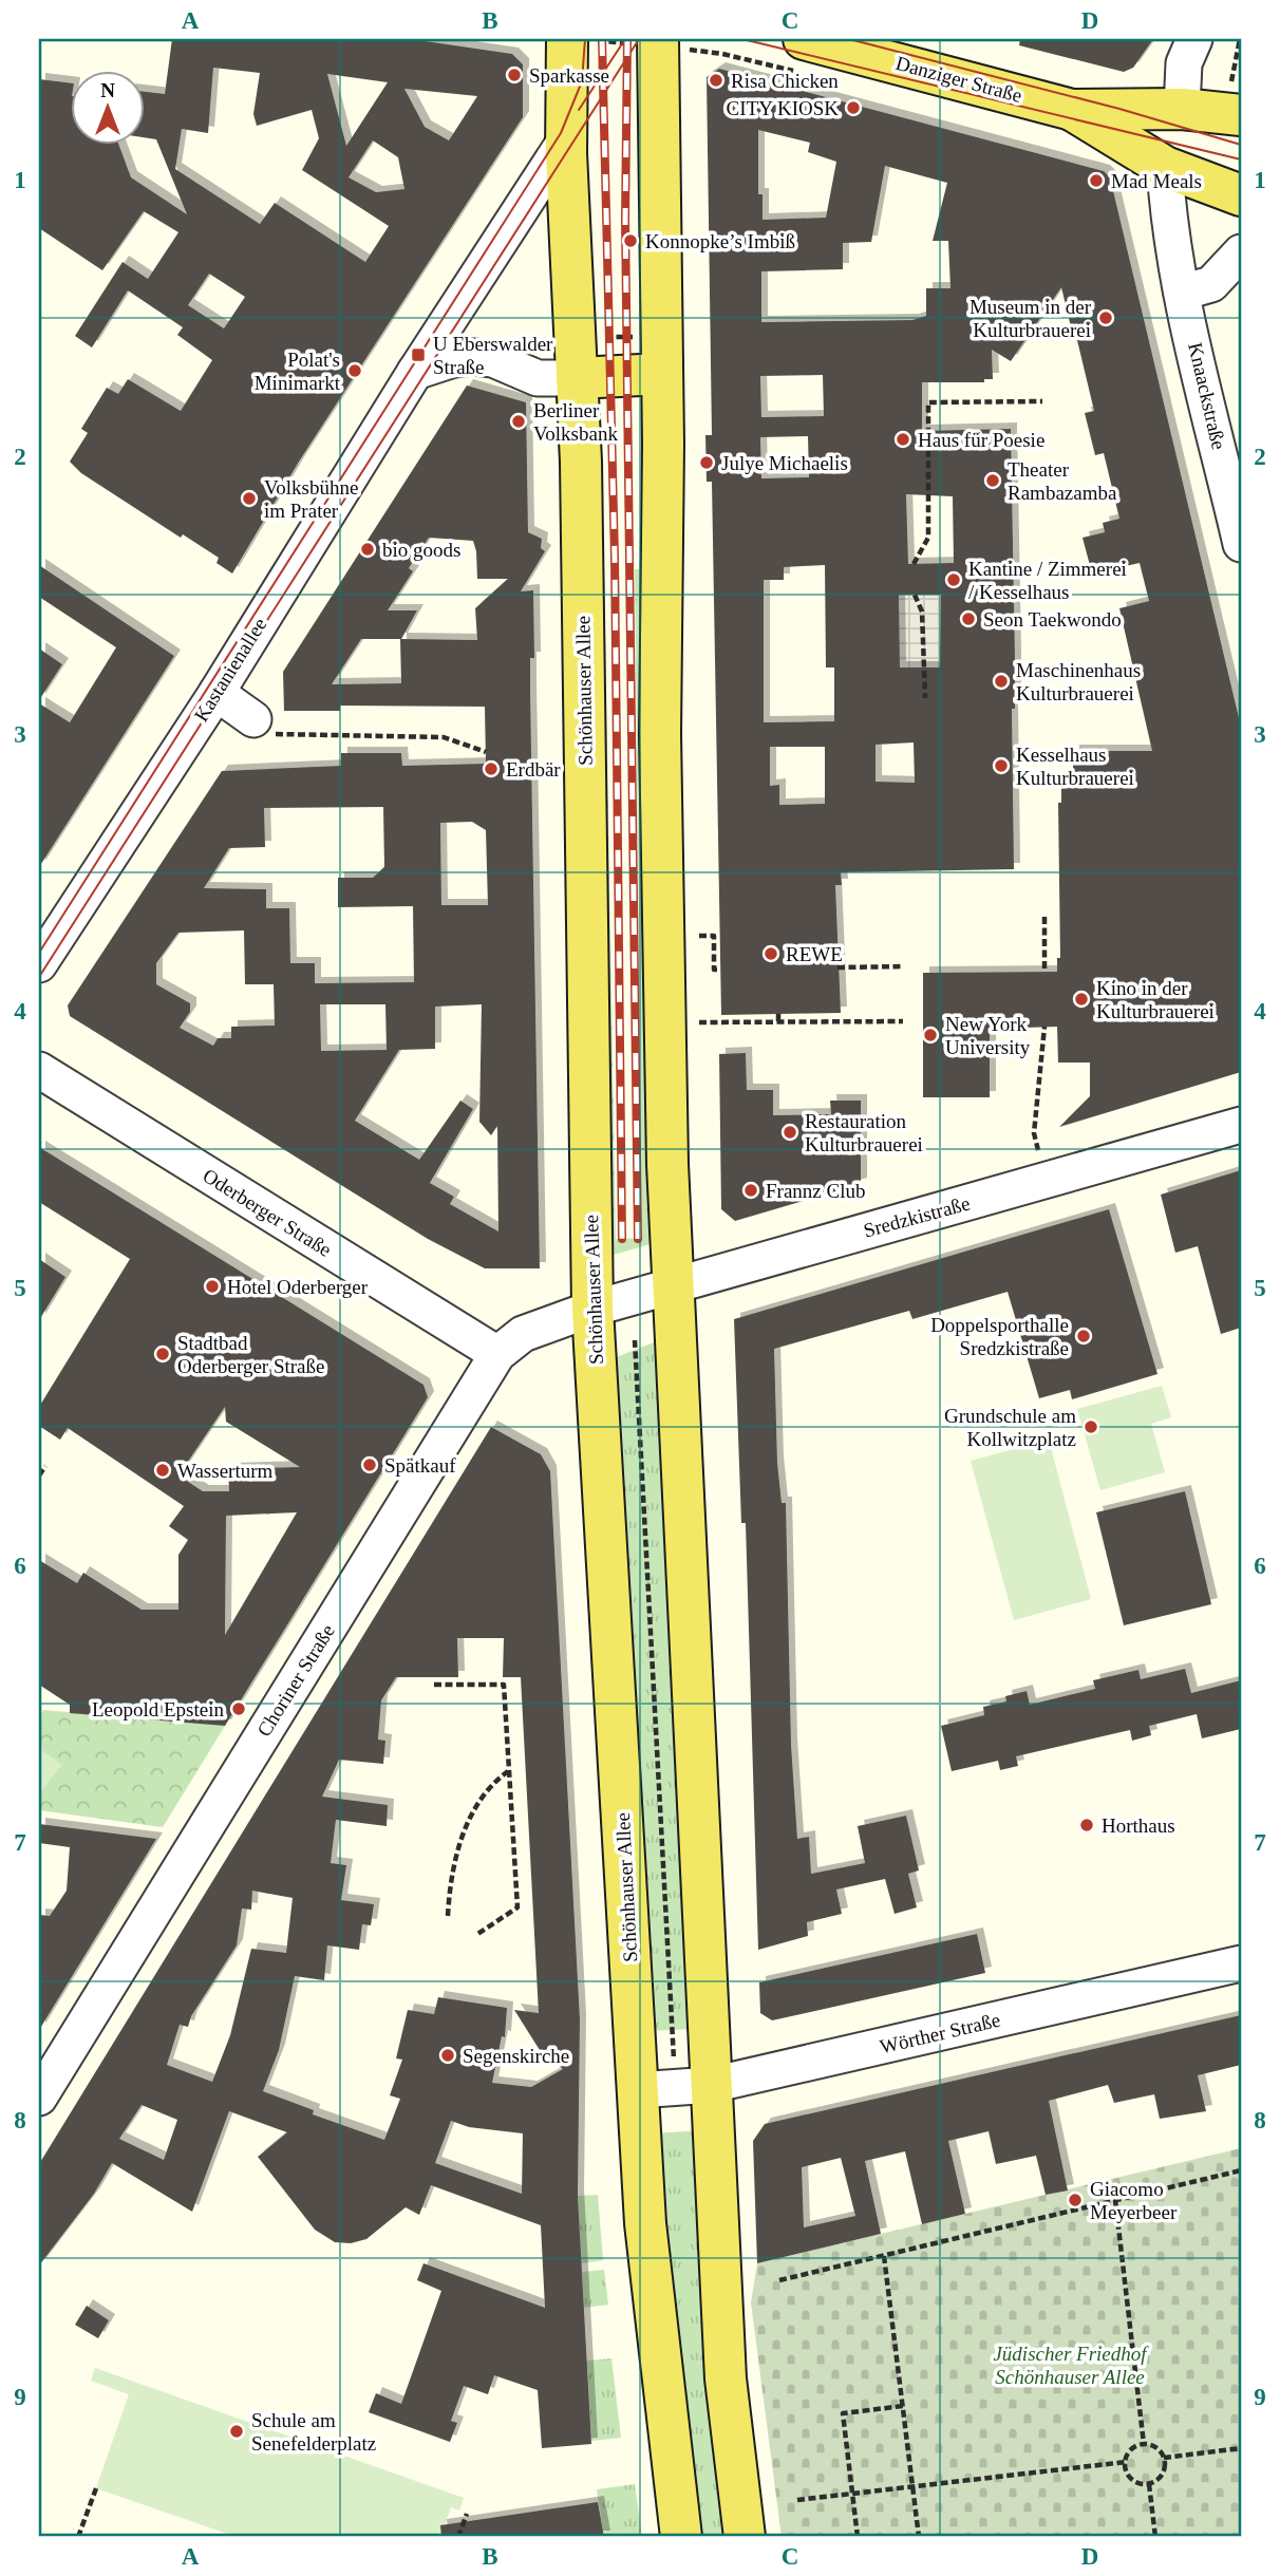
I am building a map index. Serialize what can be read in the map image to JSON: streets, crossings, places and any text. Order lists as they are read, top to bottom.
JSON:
{
  "streets": {
    "main road": ["Danziger Straße", "Schönhauser Allee"],
    "street": [
      "Knaackstraße",
      "Kastanienallee",
      "Oderberger Straße",
      "Sredzkistraße",
      "Choriner Straße",
      "Wörther Straße"
    ]
  },
  "crossings": [
    ["Danziger Straße", "Knaackstraße"],
    ["Kastanienallee", "Schönhauser Allee"],
    ["Schönhauser Allee", "Sredzkistraße"],
    ["Schönhauser Allee", "Choriner Straße"],
    ["Schönhauser Allee", "Wörther Straße"],
    ["Oderberger Straße", "Choriner Straße"],
    ["Sredzkistraße", "Choriner Straße"]
  ],
  "parks": ["Jüdischer Friedhof Schönhauser Allee"],
  "places": {
    "other": [
      "Sparkasse",
      "Risa Chicken",
      "CITY KIOSK",
      "Mad Meals",
      "Konnopke’s Imbiß",
      "Museum in der Kulturbrauerei",
      "Polat's Minimarkt",
      "Berliner Volksbank",
      "Haus für Poesie",
      "Julye Michaelis",
      "Theater Rambazamba",
      "Volksbühne im Prater",
      "bio goods",
      "Kantine / Zimmerei / Kesselhaus",
      "Seon Taekwondo",
      "Maschinenhaus Kulturbrauerei",
      "Kesselhaus Kulturbrauerei",
      "Erdbär",
      "REWE",
      "Kino in der Kulturbrauerei",
      "New York University",
      "Restauration Kulturbrauerei",
      "Frannz Club",
      "Hotel Oderberger",
      "Doppelsporthalle Sredzkistraße",
      "Stadtbad Oderberger Straße",
      "Grundschule am Kollwitzplatz",
      "Spätkauf",
      "Wasserturm",
      "Leopold Epstein",
      "Horthaus",
      "Segenskirche",
      "Giacomo Meyerbeer",
      "Schule am Senefelderplatz"
    ],
    "transit": ["U Eberswalder Straße"]
  },
  "north": "top",
  "grid": {
    "columns": [
      "A",
      "B",
      "C",
      "D"
    ],
    "rows": [
      "1",
      "2",
      "3",
      "4",
      "5",
      "6",
      "7",
      "8",
      "9"
    ]
  }
}
